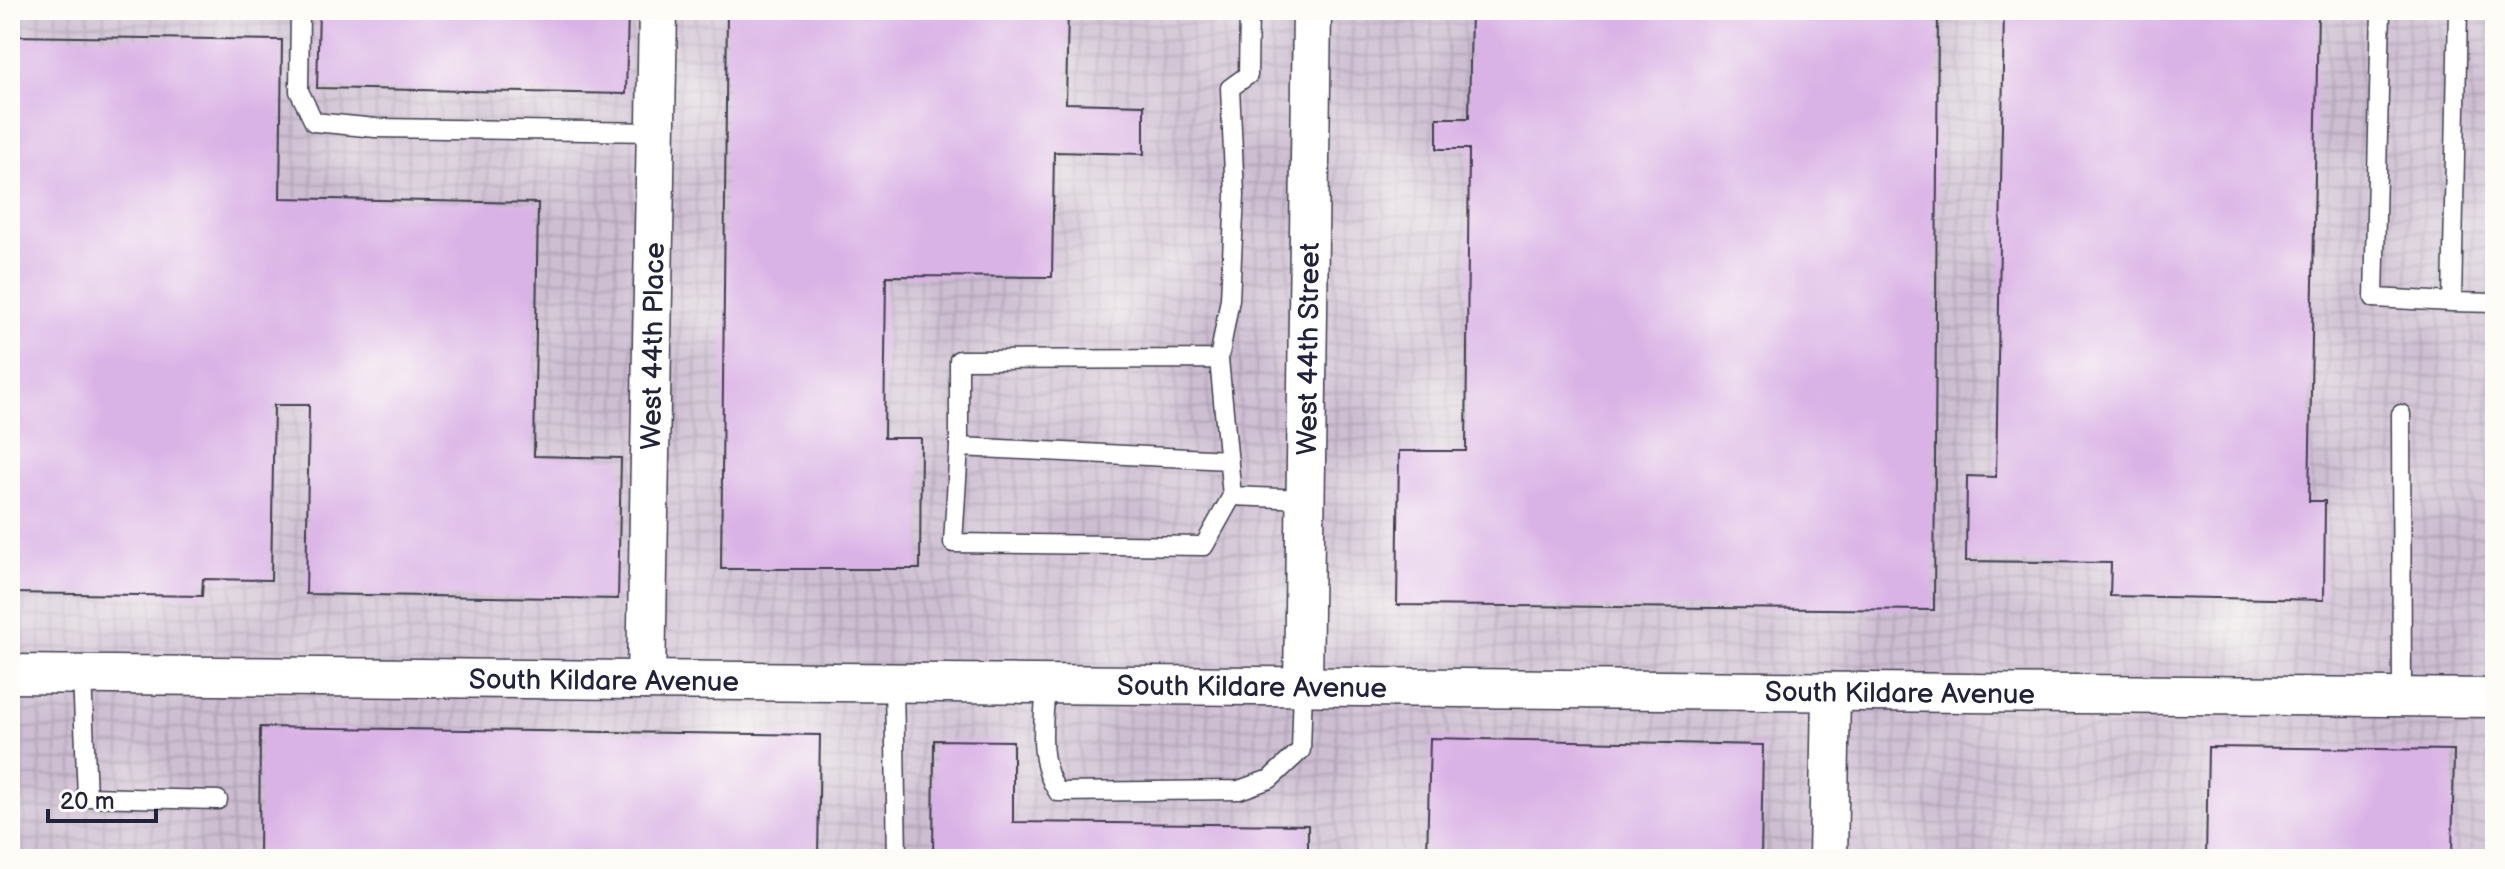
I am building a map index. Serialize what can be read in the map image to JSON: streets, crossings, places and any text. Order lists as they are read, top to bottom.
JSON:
{
  "streets": {
    "street": ["West 44th Place", "West 44th Street", "South Kildare Avenue"]
  },
  "crossings": [
    ["West 44th Place", "South Kildare Avenue"],
    ["West 44th Street", "South Kildare Avenue"]
  ],
  "scale_bar": "20 m"
}
